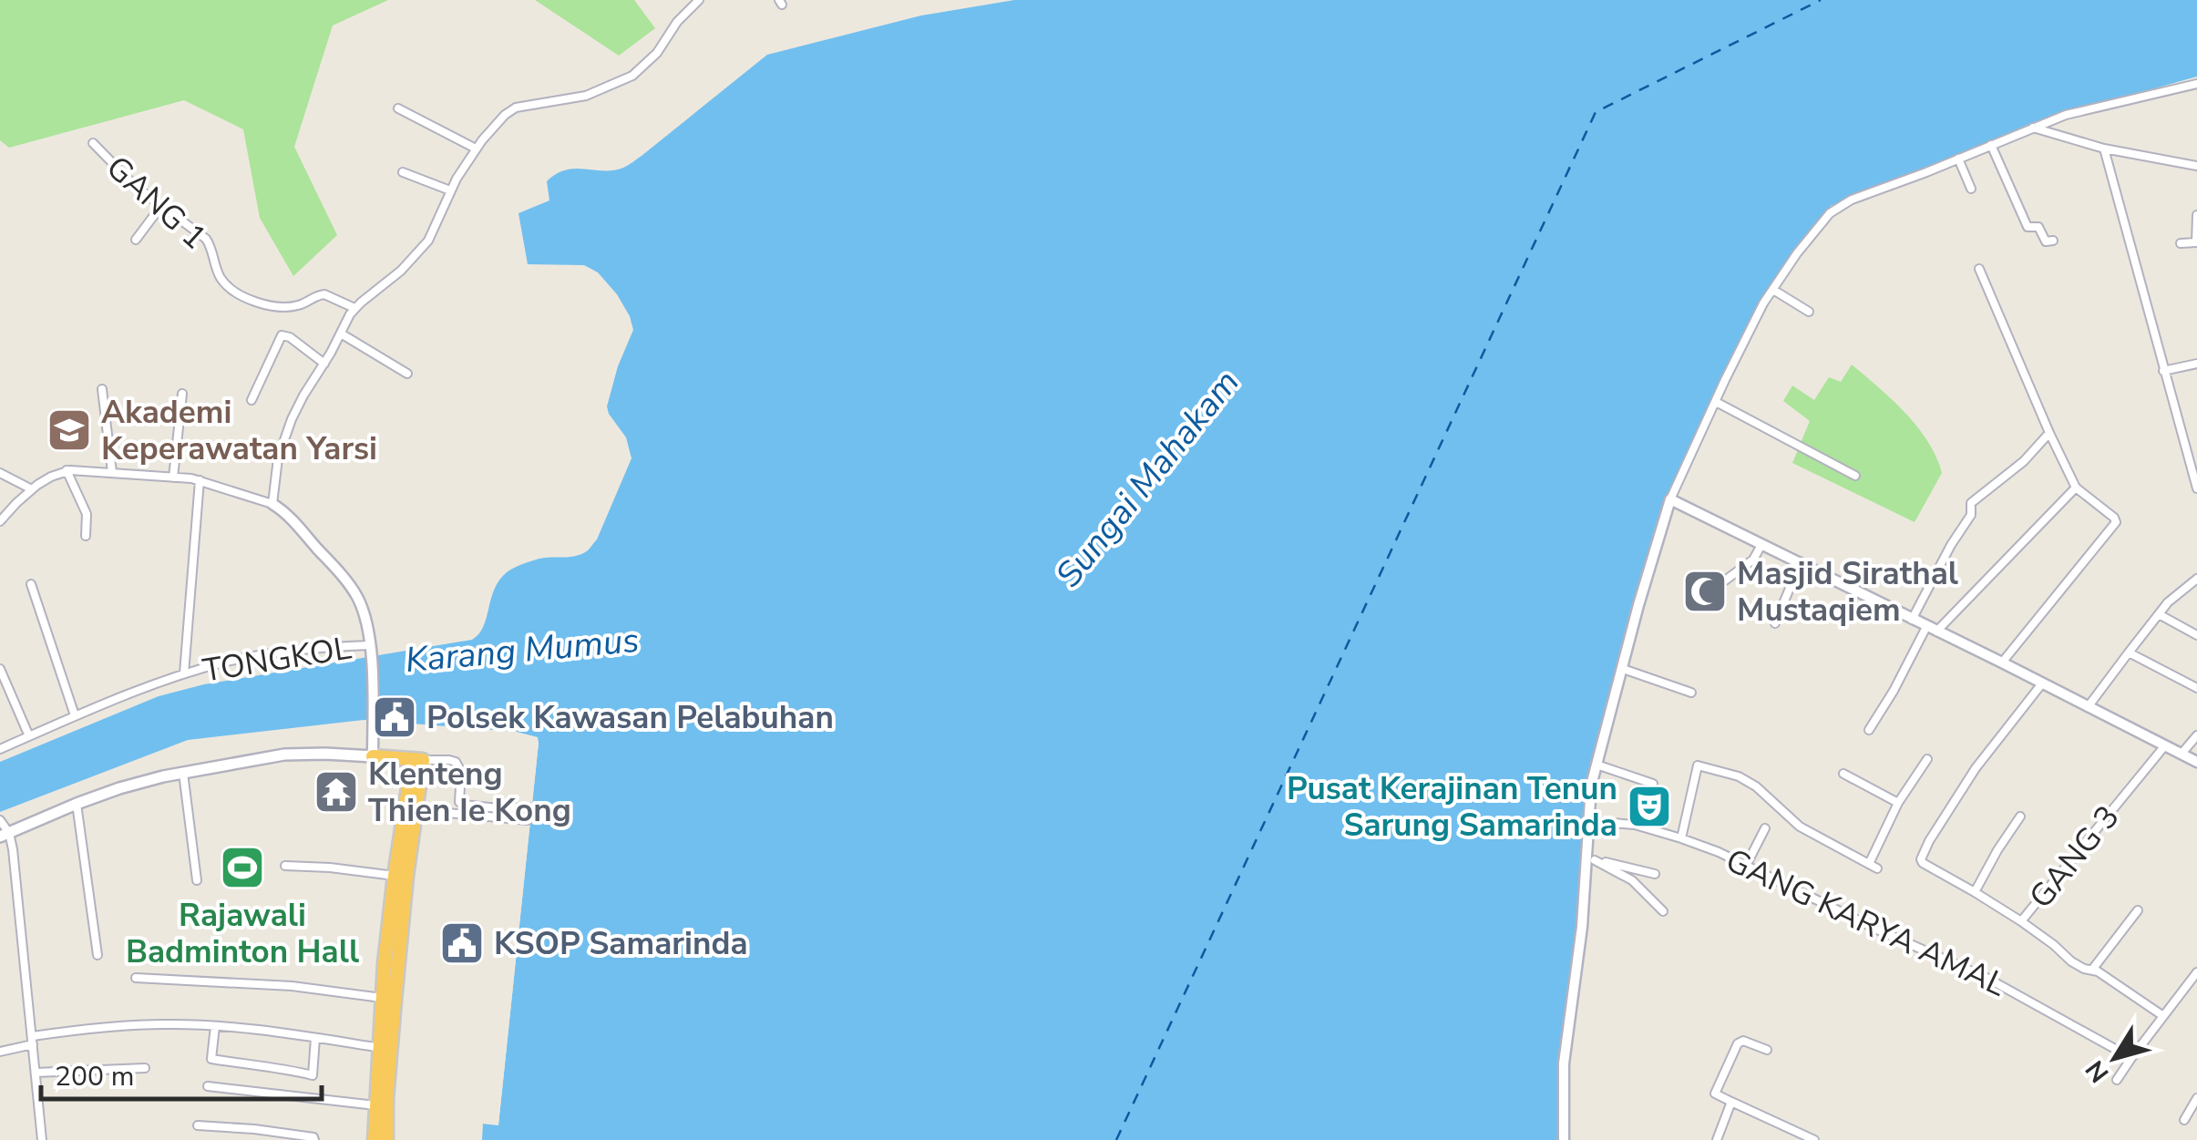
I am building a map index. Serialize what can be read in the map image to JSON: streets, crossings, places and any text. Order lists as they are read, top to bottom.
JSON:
{
  "streets": {
    "street": [
      "GANG 1",
      "TONGKOL",
      "GANG 3",
      "GANG KARYA AMAL"
    ]
  },
  "water": ["Sungai Mahakam", "Karang Mumus"],
  "places": {
    "school or university": ["Akademi Keperawatan Yarsi"],
    "mosque": ["Masjid Sirathal Mustaqiem"],
    "public building": ["Polsek Kawasan Pelabuhan", "KSOP Samarinda"],
    "temple": ["Klenteng Thien Ie Kong"],
    "theatre": ["Pusat Kerajinan Tenun Sarung Samarinda"],
    "sports": ["Rajawali Badminton Hall"]
  },
  "scale_bar": "200 m",
  "north": "bottom left"
}
